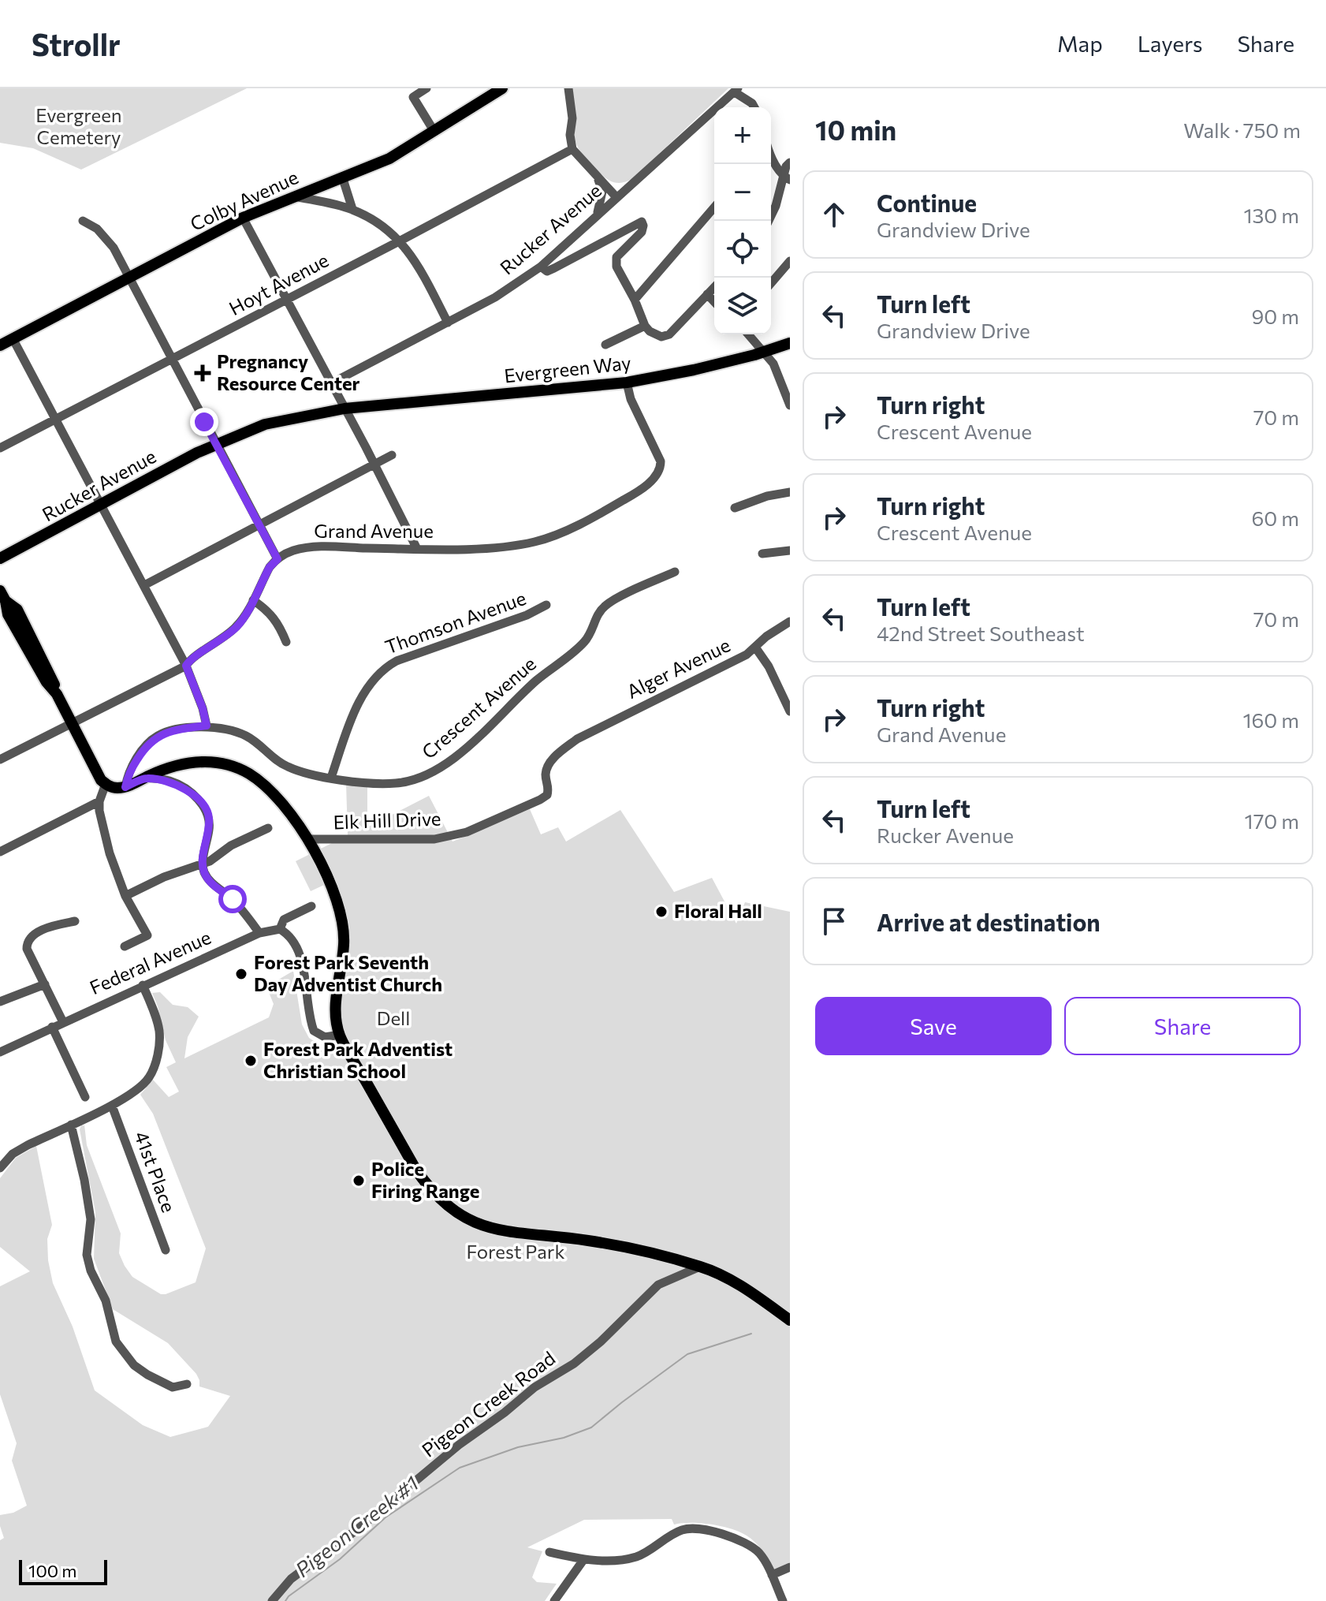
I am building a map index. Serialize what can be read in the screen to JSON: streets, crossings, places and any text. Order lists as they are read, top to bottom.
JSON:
{
  "streets": {
    "main road": ["Colby Avenue", "Rucker Avenue", "Evergreen Way"],
    "street": [
      "Hoyt Avenue",
      "Grand Avenue",
      "Thomson Avenue",
      "Alger Avenue",
      "Crescent Avenue",
      "Elk Hill Drive",
      "Federal Avenue",
      "41st Place",
      "Pigeon Creek Road"
    ]
  },
  "crossings": [
    ["Rucker Avenue", "Evergreen Way"],
    ["Evergreen Way", "Grand Avenue"],
    ["Thomson Avenue", "Crescent Avenue"],
    ["Alger Avenue", "Elk Hill Drive"]
  ],
  "water": ["Pigeon Creek #1"],
  "parks": ["Evergreen Cemetery", "Dell", "Forest Park"],
  "places": {
    "health": ["Pregnancy Resource Center"],
    "other": [
      "Floral Hall",
      "Forest Park Seventh Day Adventist Church",
      "Forest Park Adventist Christian School",
      "Police Firing Range"
    ]
  },
  "scale_bar": "100 m",
  "page": {
    "header": "Strollr",
    "nav": ["Map", "Layers", "Share"],
    "heading": ["10 min", "Walk · 750 m"],
    "map_buttons": ["+", "−"],
    "list": [
      ["Continue", "Grandview Drive", "130 m"],
      ["Turn left", "Grandview Drive", "90 m"],
      ["Turn right", "Crescent Avenue", "70 m"],
      ["Turn right", "Crescent Avenue", "60 m"],
      ["Turn left", "42nd Street Southeast", "70 m"],
      ["Turn right", "Grand Avenue", "160 m"],
      ["Turn left", "Rucker Avenue", "170 m"],
      "Arrive at destination"
    ],
    "buttons": ["Save", "Share"],
    "scale": "100 m"
  }
}
